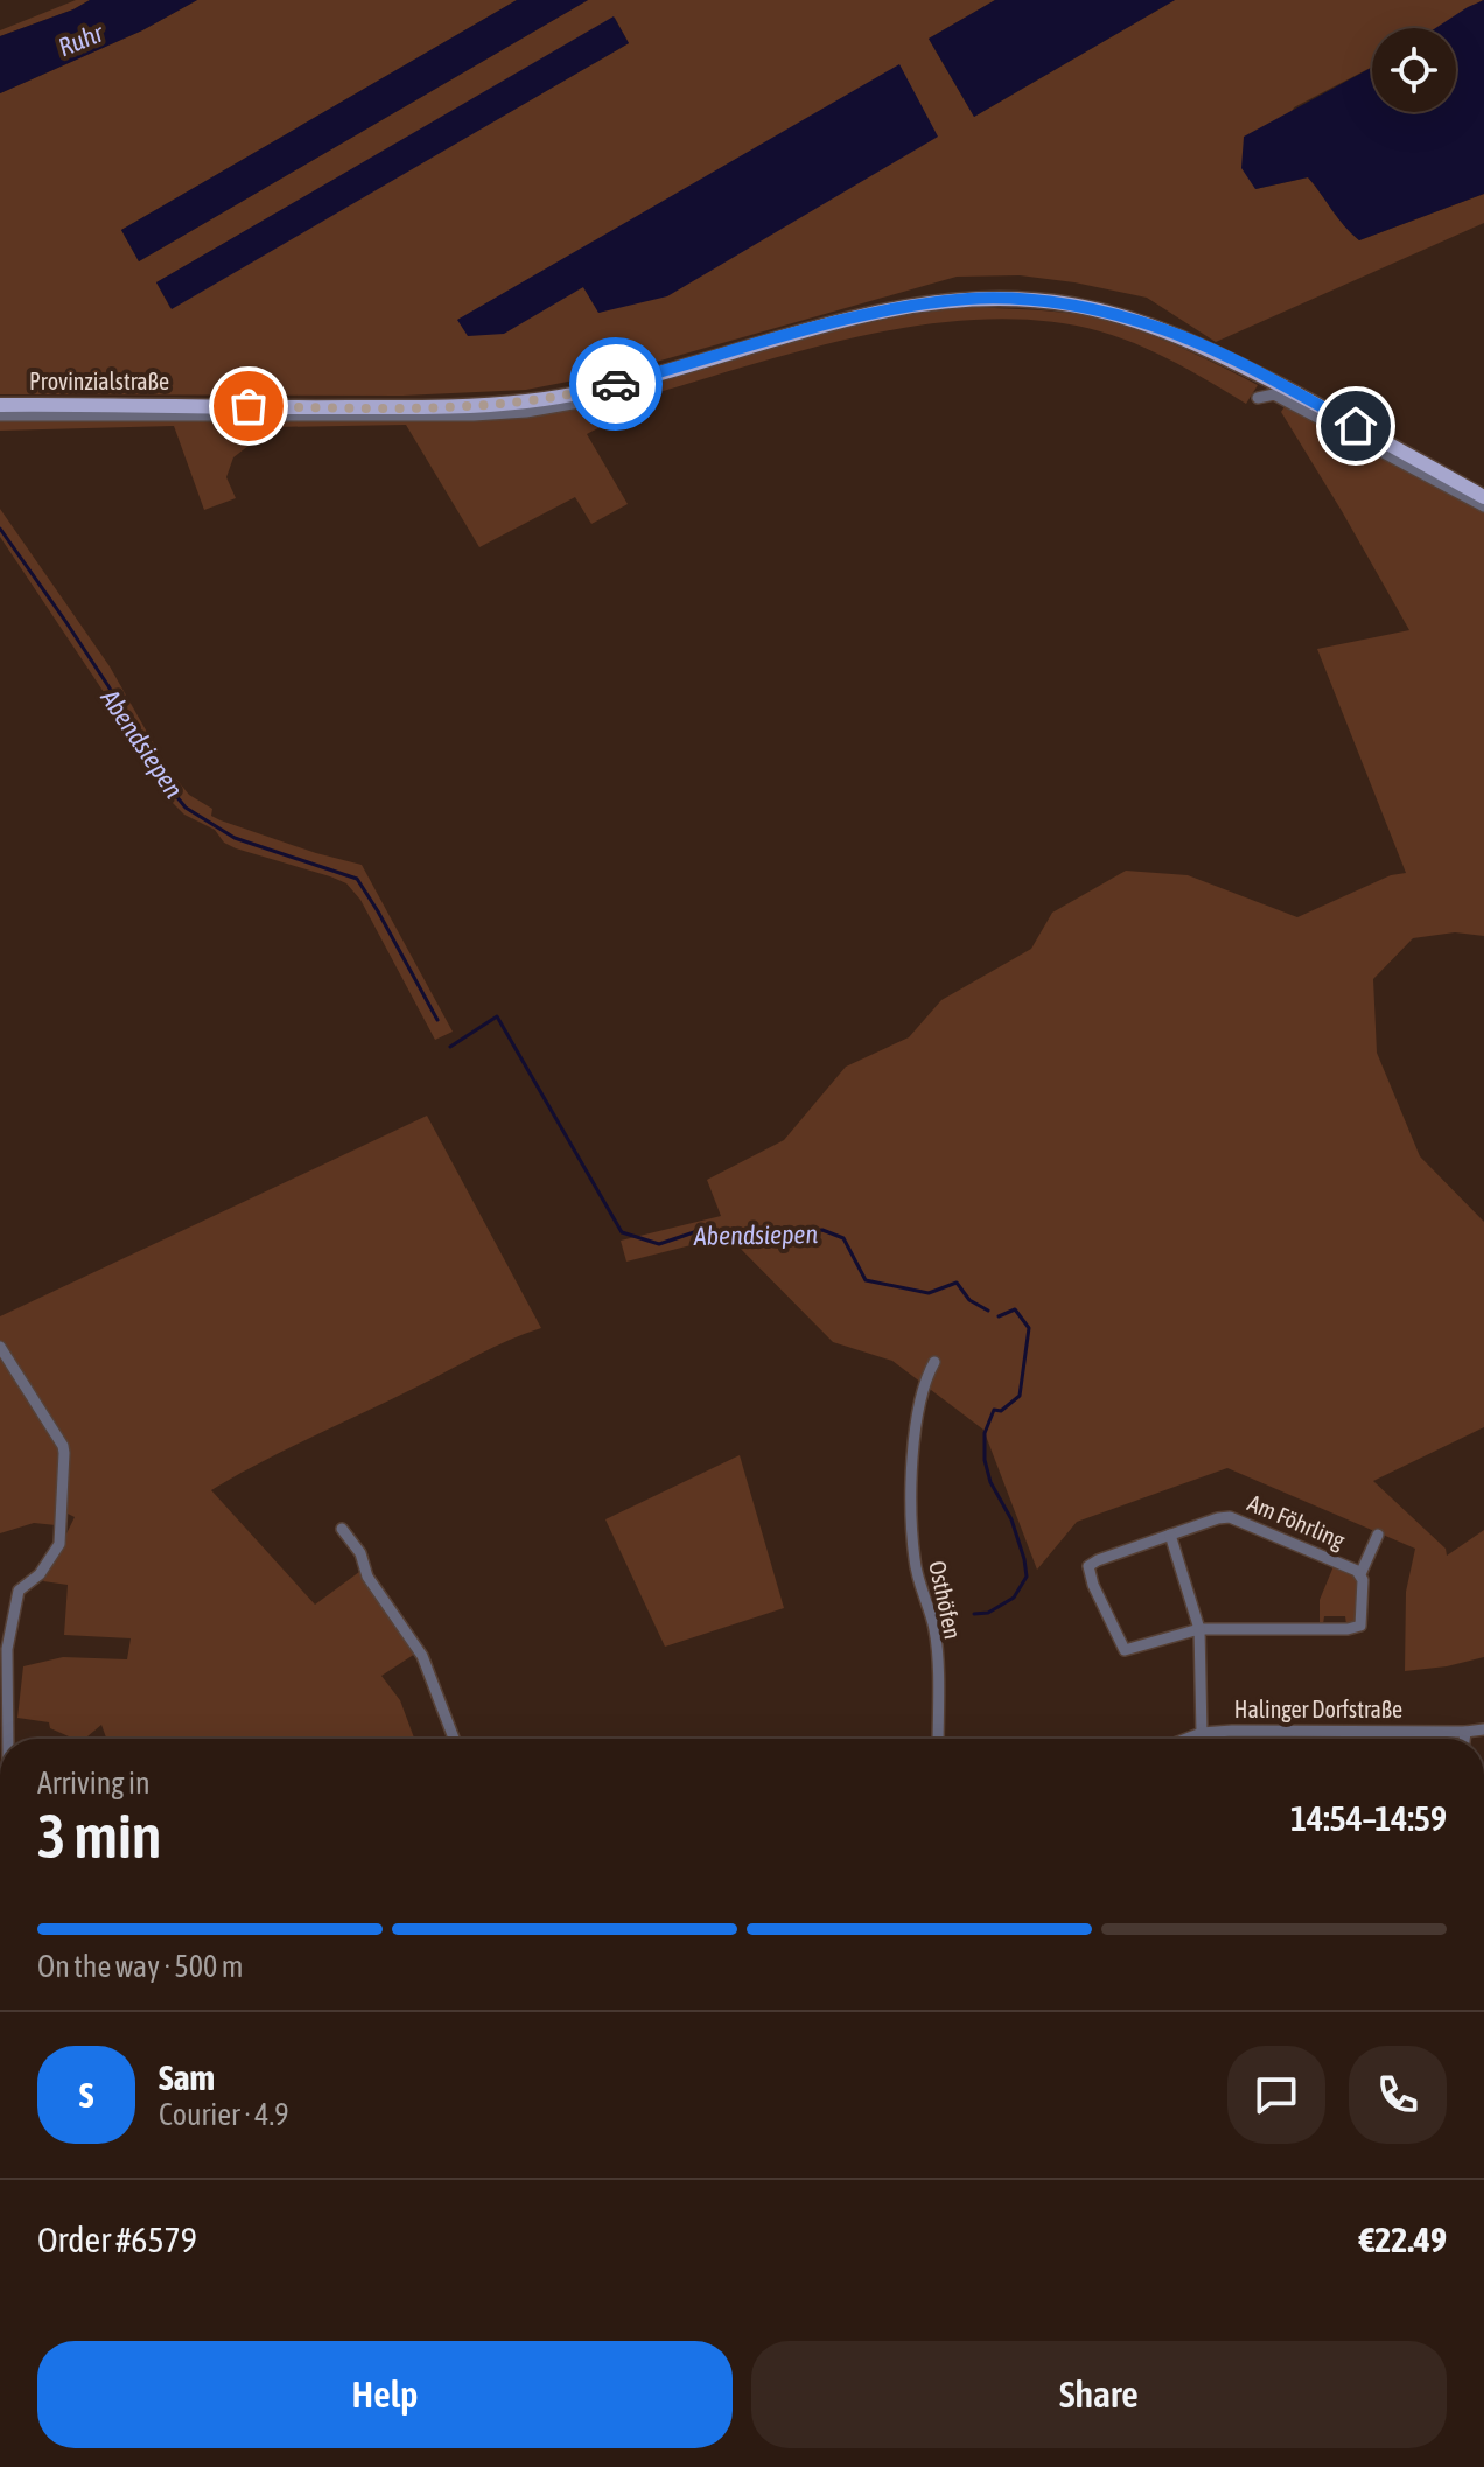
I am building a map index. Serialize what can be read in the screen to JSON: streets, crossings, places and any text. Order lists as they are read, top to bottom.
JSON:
{
  "streets": {
    "main road": ["Provinzialstraße"],
    "street": ["Am Föhrling", "Osthöfen", "Halinger Dorfstraße"]
  },
  "water": ["Ruhr", "Abendsiepen"],
  "page": {
    "heading": ["3 min", "Arriving in", "14:54–14:59"],
    "panel": [
      "Sam",
      "Courier · 4.9",
      "Order #6579",
      "€22.49"
    ],
    "bar": "On the way · 500 m",
    "round": "S",
    "buttons": ["Help", "Share"]
  }
}
